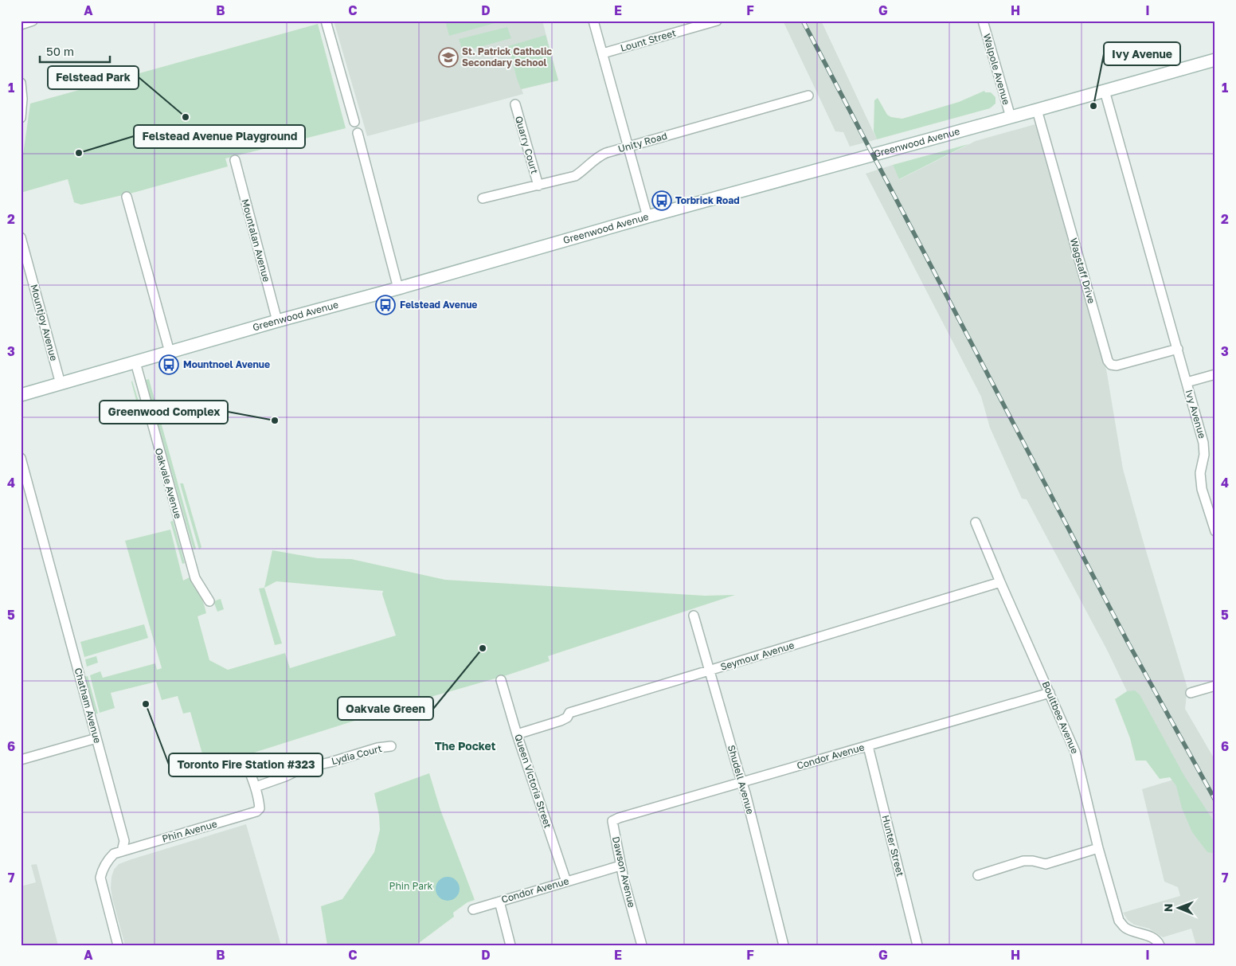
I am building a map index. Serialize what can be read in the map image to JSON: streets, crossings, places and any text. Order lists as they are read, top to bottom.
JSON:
{
  "streets": {
    "street": [
      "Lount Street",
      "Walpole Avenue",
      "Unity Road",
      "Greenwood Avenue",
      "Quarry Court",
      "Mountalan Avenue",
      "Wagstaff Drive",
      "Mountjoy Avenue",
      "Ivy Avenue",
      "Oakvale Avenue",
      "Seymour Avenue",
      "Chatham Avenue",
      "Boultbee Avenue",
      "Lydia Court",
      "Condor Avenue",
      "Shudell Avenue",
      "Queen Victoria Street",
      "Phin Avenue",
      "Hunter Street",
      "Dawson Avenue"
    ]
  },
  "crossings": [
    ["Walpole Avenue", "Greenwood Avenue"],
    ["Unity Road", "Quarry Court"],
    ["Greenwood Avenue", "Mountalan Avenue"],
    ["Greenwood Avenue", "Wagstaff Drive"],
    ["Greenwood Avenue", "Mountjoy Avenue"],
    ["Greenwood Avenue", "Ivy Avenue"],
    ["Greenwood Avenue", "Oakvale Avenue"],
    ["Wagstaff Drive", "Ivy Avenue"],
    ["Seymour Avenue", "Boultbee Avenue"],
    ["Seymour Avenue", "Shudell Avenue"],
    ["Seymour Avenue", "Queen Victoria Street"],
    ["Chatham Avenue", "Phin Avenue"],
    ["Boultbee Avenue", "Condor Avenue"],
    ["Lydia Court", "Phin Avenue"],
    ["Condor Avenue", "Shudell Avenue"],
    ["Condor Avenue", "Queen Victoria Street"],
    ["Condor Avenue", "Hunter Street"],
    ["Condor Avenue", "Dawson Avenue"]
  ],
  "districts": ["The Pocket"],
  "parks": ["Phin Park"],
  "places": {
    "school or university": ["St. Patrick Catholic Secondary School"],
    "other": [
      "Ivy Avenue",
      "Felstead Park",
      "Felstead Avenue Playground",
      "Greenwood Complex",
      "Oakvale Green",
      "Toronto Fire Station #323"
    ],
    "bus stop": ["Torbrick Road", "Felstead Avenue", "Mountnoel Avenue"]
  },
  "scale_bar": "50 m",
  "north": "left",
  "grid": {
    "columns": [
      "A",
      "B",
      "C",
      "D",
      "E",
      "F",
      "G",
      "H",
      "I"
    ],
    "rows": [
      "1",
      "2",
      "3",
      "4",
      "5",
      "6",
      "7"
    ]
  }
}
